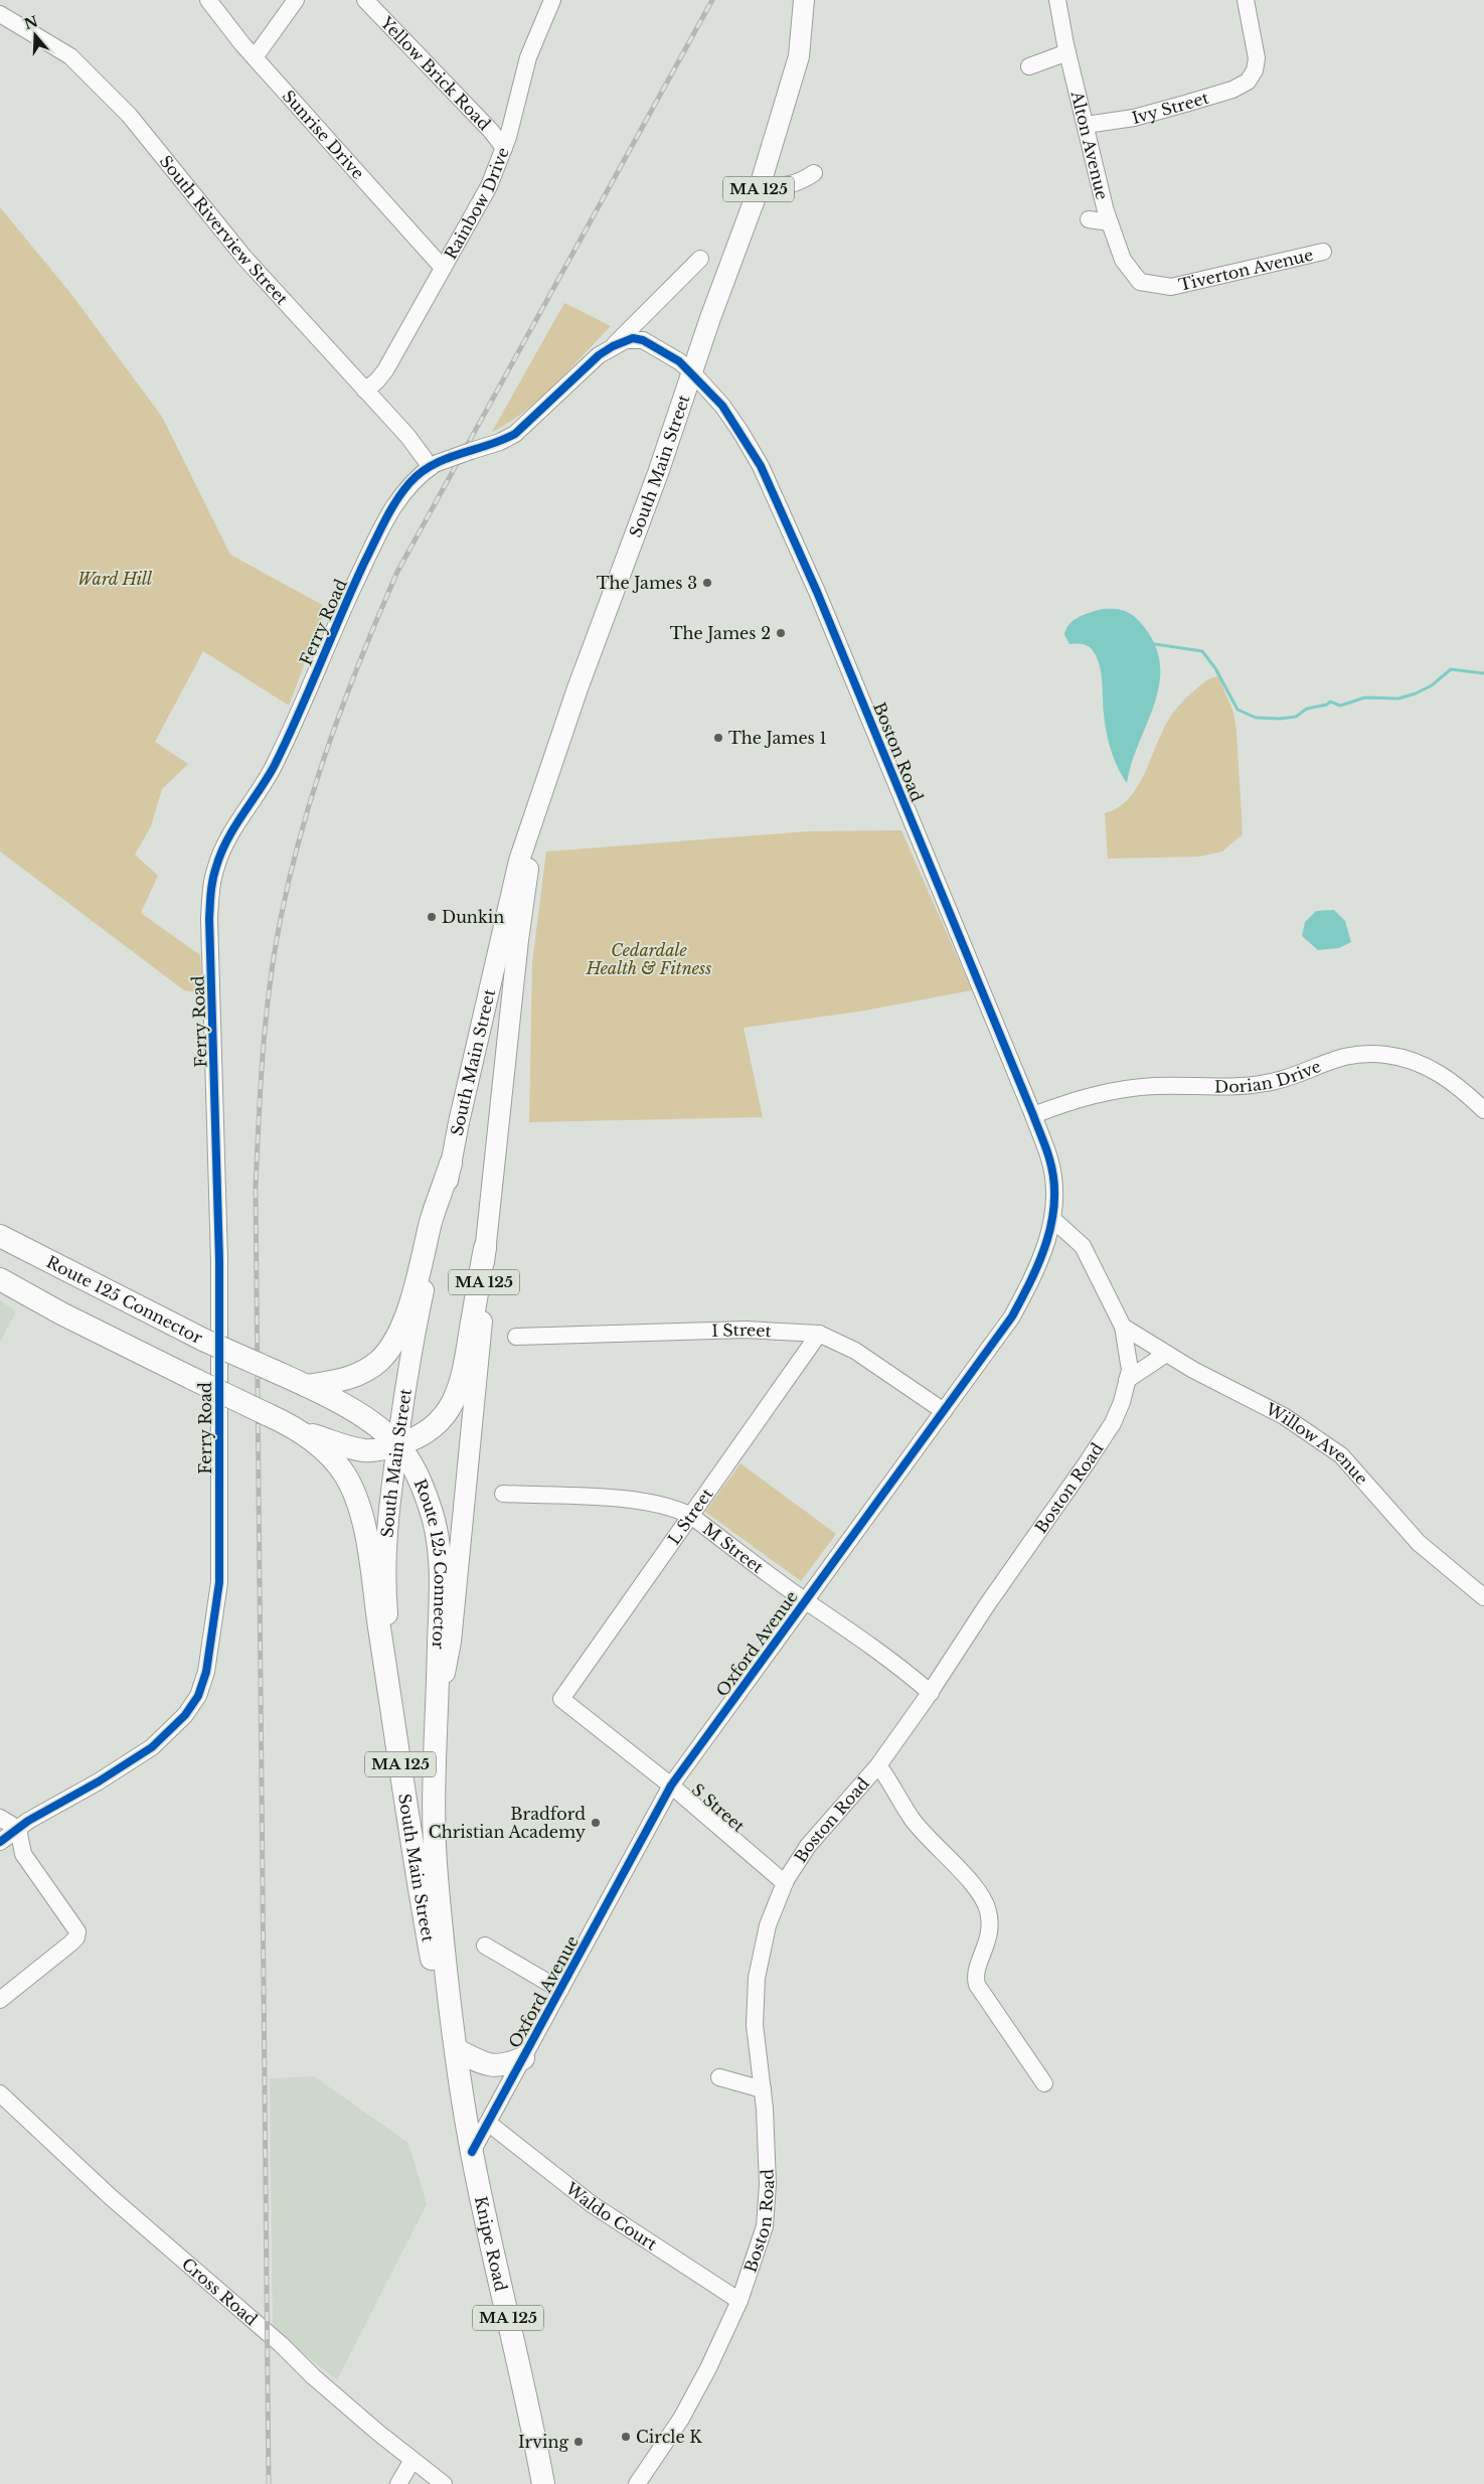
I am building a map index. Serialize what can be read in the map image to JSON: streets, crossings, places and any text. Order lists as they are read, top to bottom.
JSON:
{
  "streets": {
    "highway": [
      "MA 125",
      "South Main Street",
      "Route 125 Connector",
      "Knipe Road"
    ],
    "street": [
      "Yellow Brick Road",
      "Ivy Street",
      "Sunrise Drive",
      "Alton Avenue",
      "Rainbow Drive",
      "South Riverview Street",
      "Tiverton Avenue",
      "Ferry Road",
      "Boston Road",
      "Dorian Drive",
      "I Street",
      "Willow Avenue",
      "L Street",
      "M Street",
      "Oxford Avenue",
      "S Street",
      "Waldo Court",
      "Cross Road"
    ]
  },
  "crossings": [
    ["Yellow Brick Road", "Rainbow Drive"],
    ["Ivy Street", "Alton Avenue"],
    ["Sunrise Drive", "Rainbow Drive"],
    ["Alton Avenue", "Tiverton Avenue"],
    ["Rainbow Drive", "South Riverview Street"],
    ["South Riverview Street", "Ferry Road"],
    ["South Main Street", "Ferry Road"],
    ["South Main Street", "Boston Road"],
    ["South Main Street", "Route 125 Connector"],
    ["South Main Street", "Oxford Avenue"],
    ["South Main Street", "Knipe Road"],
    ["Ferry Road", "Boston Road"],
    ["Boston Road", "Dorian Drive"],
    ["Boston Road", "Willow Avenue"],
    ["Boston Road", "M Street"],
    ["Boston Road", "Oxford Avenue"],
    ["Boston Road", "S Street"],
    ["Boston Road", "Waldo Court"],
    ["I Street", "L Street"],
    ["I Street", "Oxford Avenue"],
    ["L Street", "M Street"],
    ["L Street", "S Street"],
    ["M Street", "Oxford Avenue"],
    ["Oxford Avenue", "S Street"],
    ["Oxford Avenue", "Waldo Court"],
    ["Oxford Avenue", "Knipe Road"]
  ],
  "parks": ["Ward Hill", "Cedardale Health & Fitness"],
  "places": [
    "The James 3",
    "The James 2",
    "The James 1",
    "Dunkin",
    "Bradford Christian Academy",
    "Circle K",
    "Irving"
  ],
  "north": "top"
}
